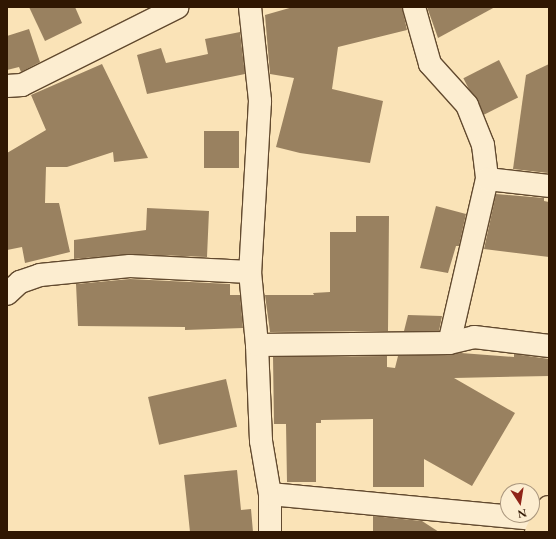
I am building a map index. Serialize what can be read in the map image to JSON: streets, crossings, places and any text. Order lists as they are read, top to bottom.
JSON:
{
  "north": "bottom"
}
